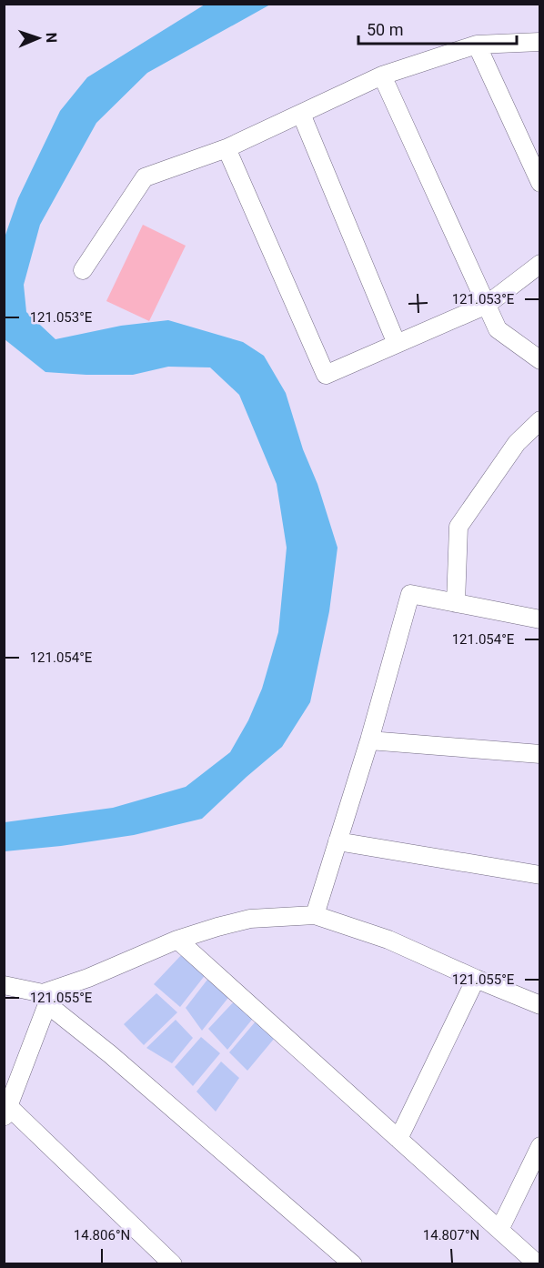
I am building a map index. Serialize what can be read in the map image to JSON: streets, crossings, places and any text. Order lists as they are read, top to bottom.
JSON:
{
  "scale_bar": "50 m",
  "north": "right",
  "coordinates": [
    "121.053°E",
    "121.054°E",
    "121.055°E",
    "14.806°N",
    "14.807°N"
  ]
}
